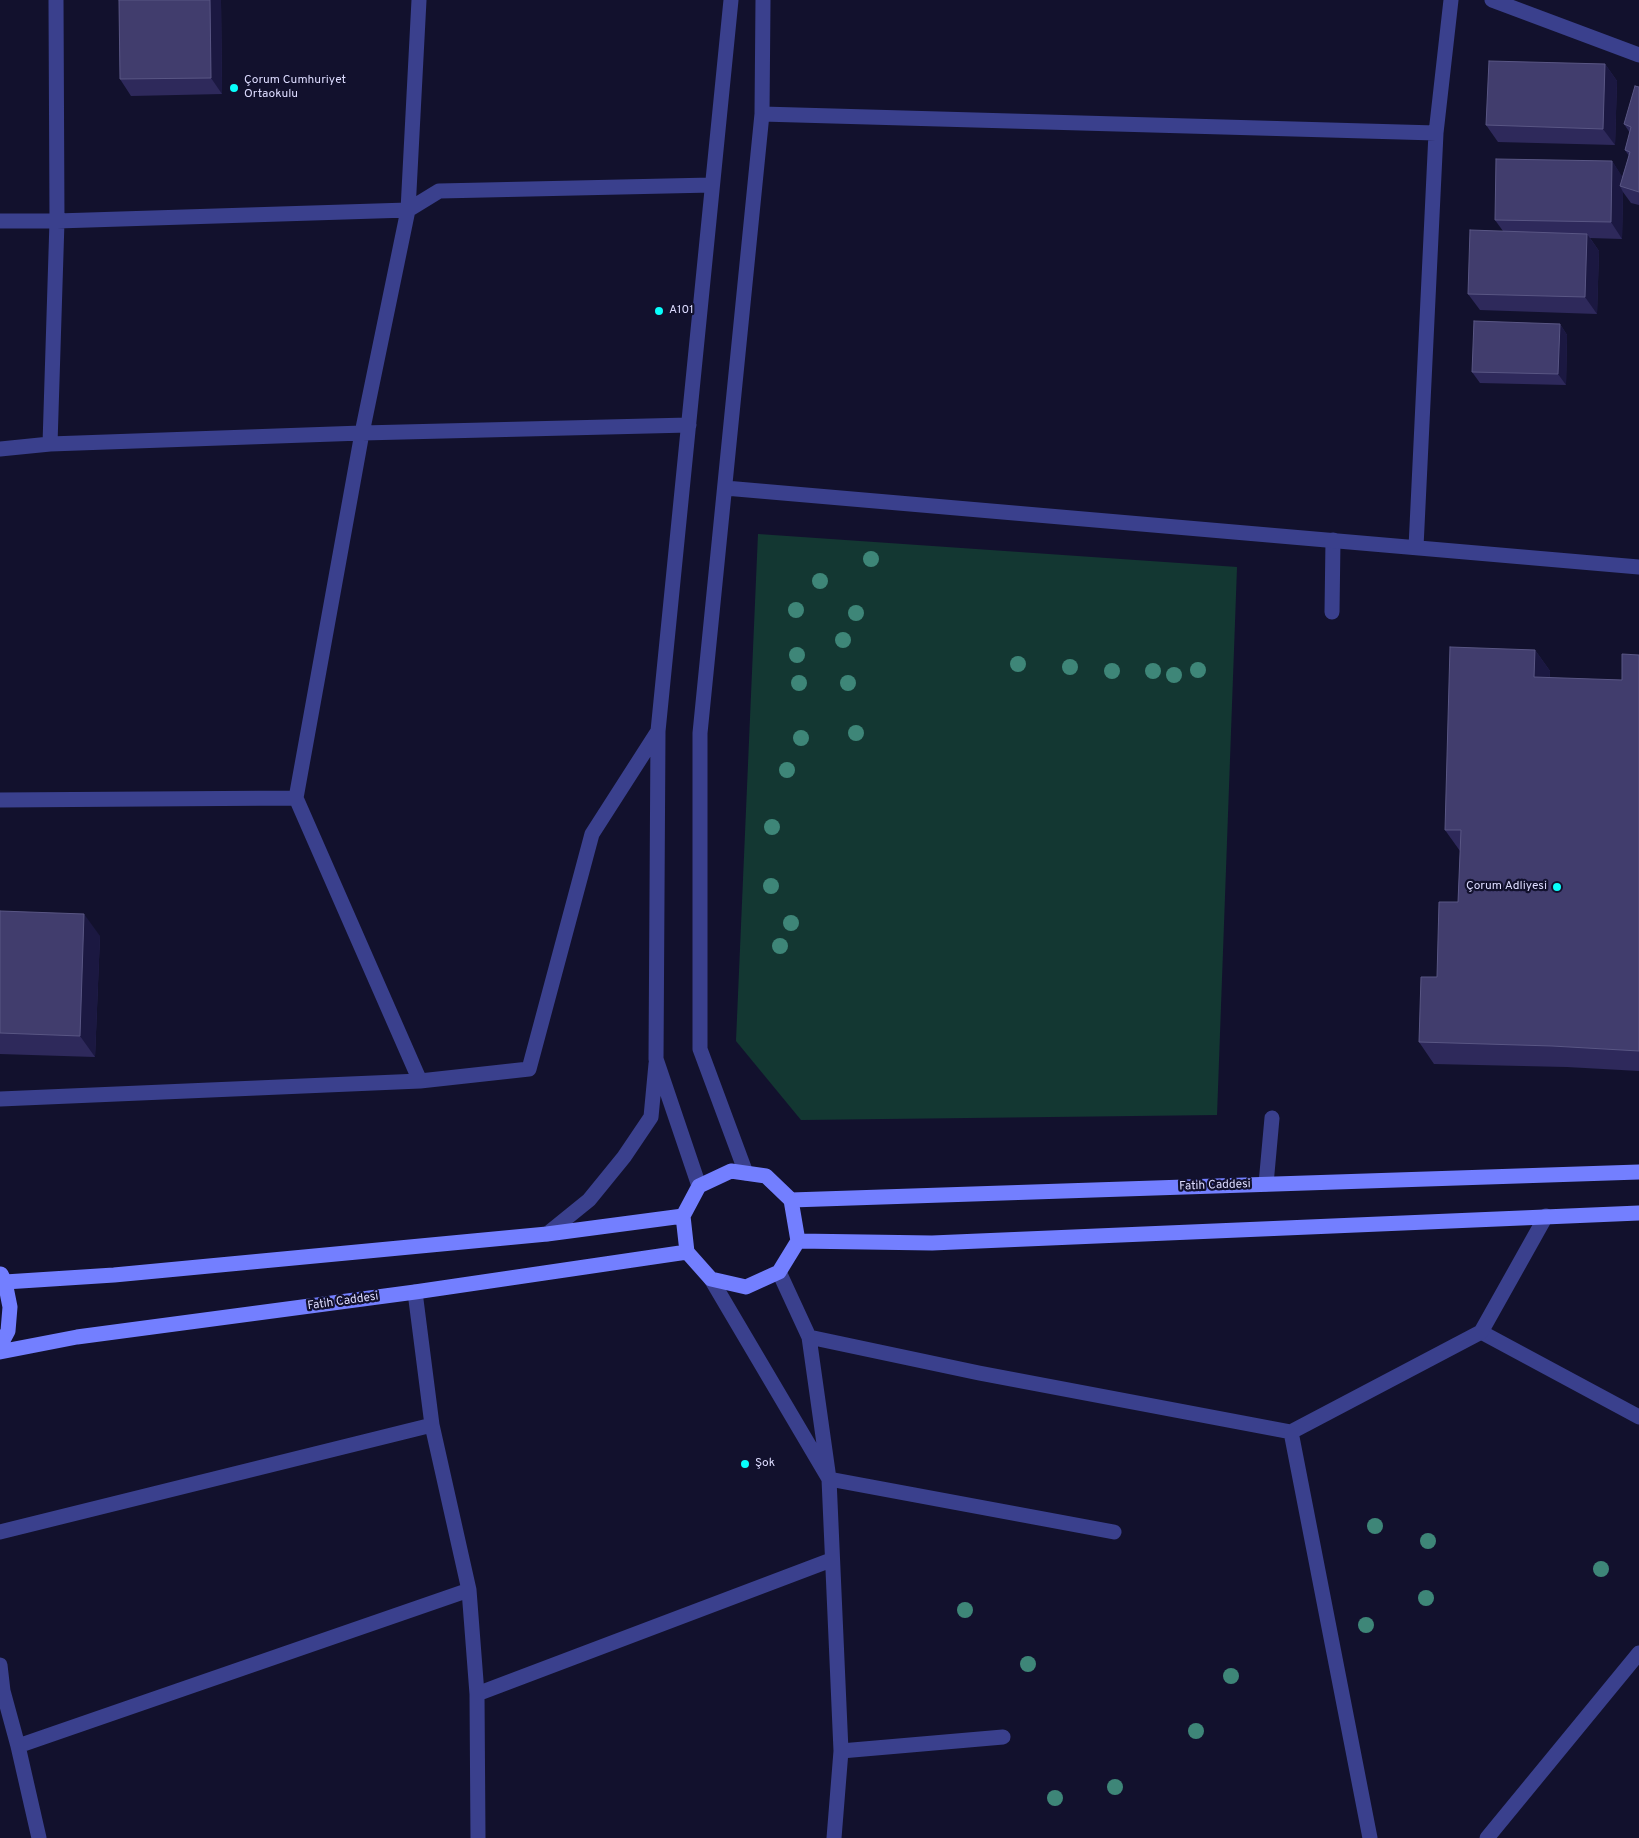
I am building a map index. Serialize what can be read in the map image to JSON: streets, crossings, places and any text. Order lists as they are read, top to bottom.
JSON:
{
  "streets": {
    "main road": ["Fatih Caddesi"]
  },
  "places": [
    "Çorum Cumhuriyet Ortaokulu",
    "A101",
    "Çorum Adliyesi",
    "Şok"
  ]
}
